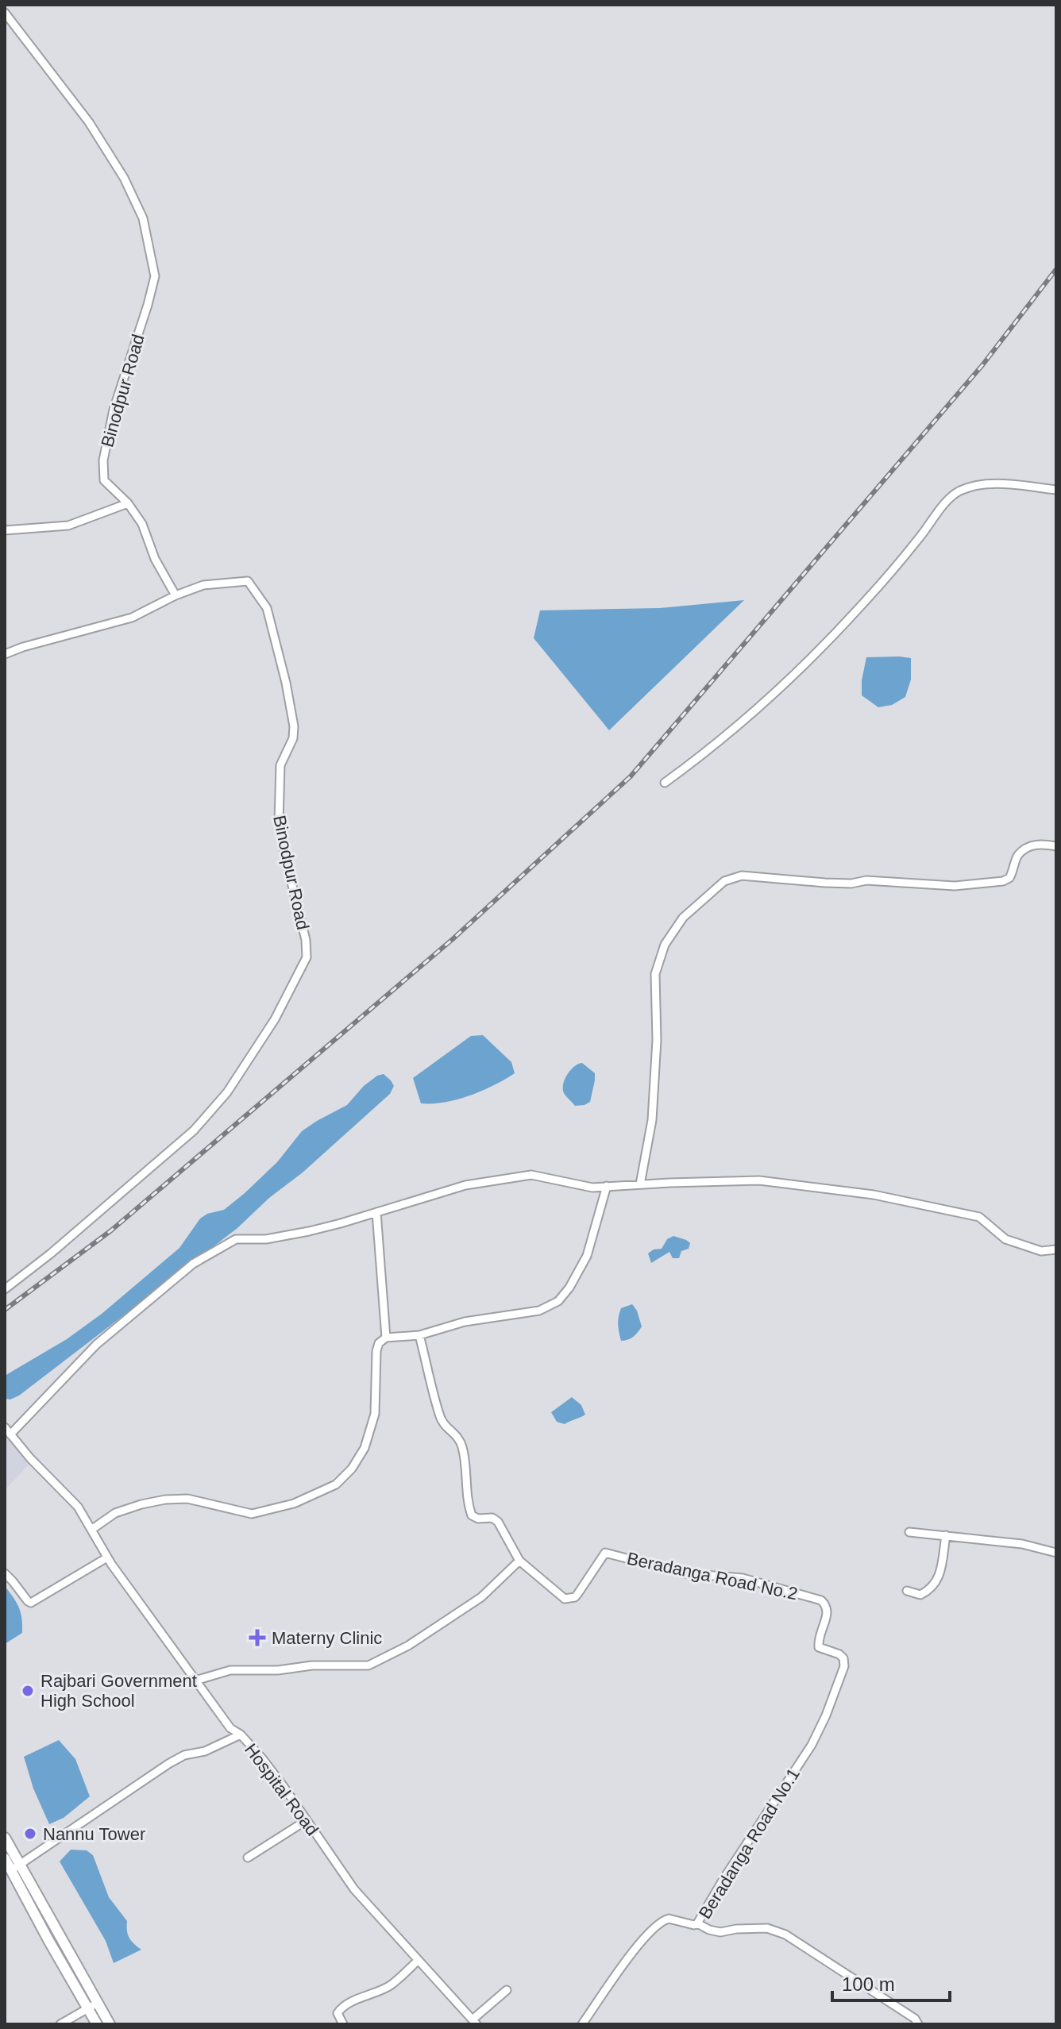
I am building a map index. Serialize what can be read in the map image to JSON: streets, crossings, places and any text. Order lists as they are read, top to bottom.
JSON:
{
  "streets": {
    "street": [
      "Binodpur Road",
      "Beradanga Road No.2",
      "Hospital Road",
      "Beradanga Road No.1"
    ]
  },
  "crossings": [
    ["Beradanga Road No.2", "Beradanga Road No.1"]
  ],
  "places": {
    "health": ["Materny Clinic"],
    "other": ["Rajbari Government High School", "Nannu Tower"]
  },
  "scale_bar": "100 m"
}
